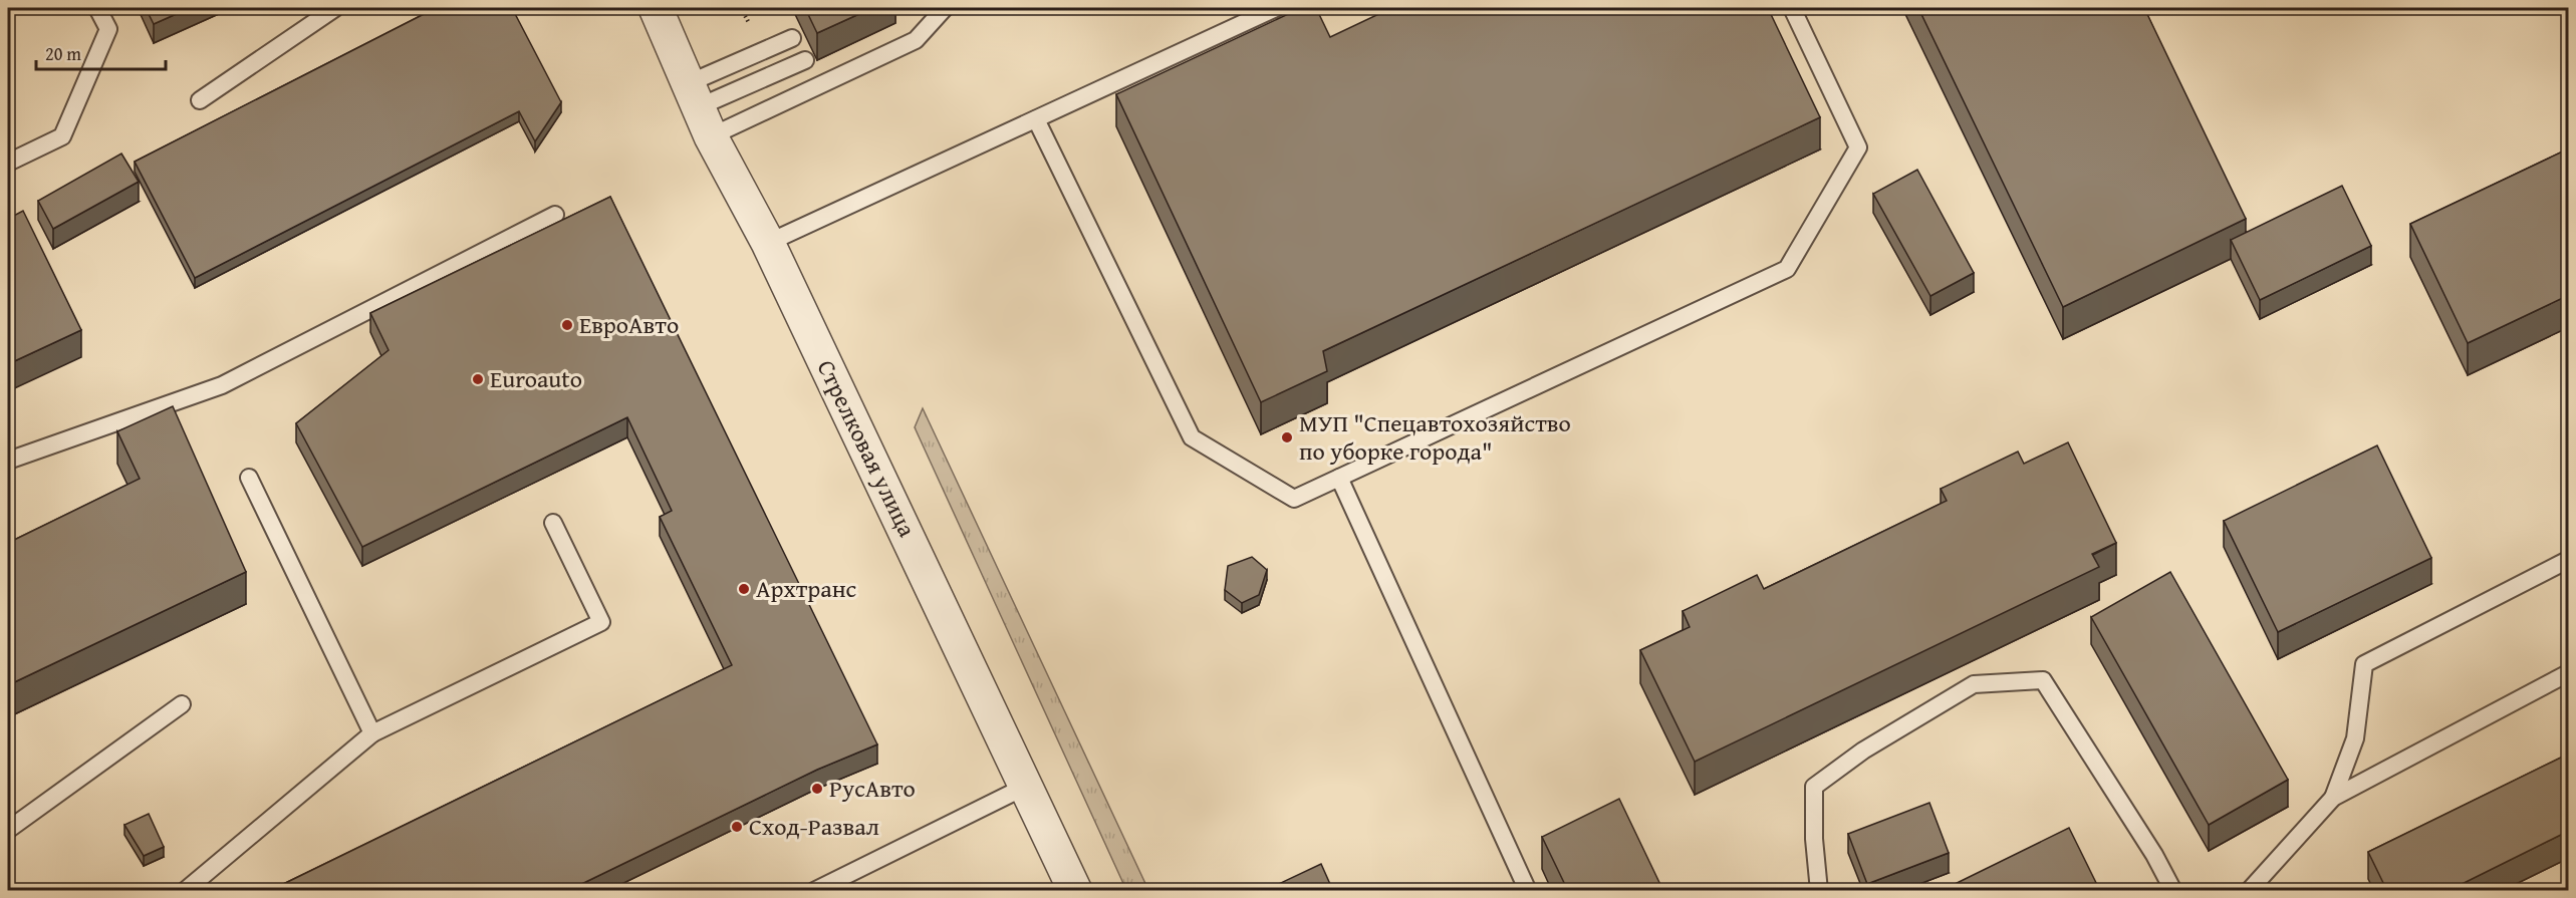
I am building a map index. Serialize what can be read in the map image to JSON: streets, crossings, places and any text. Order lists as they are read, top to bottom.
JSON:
{
  "streets": {
    "street": ["Стрелковая улица"]
  },
  "places": [
    "ЕвроАвто",
    "Euroauto",
    "МУП \"Спецавтохозяйство по уборке города\"",
    "Архтранс",
    "РусАвто",
    "Сход-Развал"
  ],
  "scale_bar": "20 m"
}
